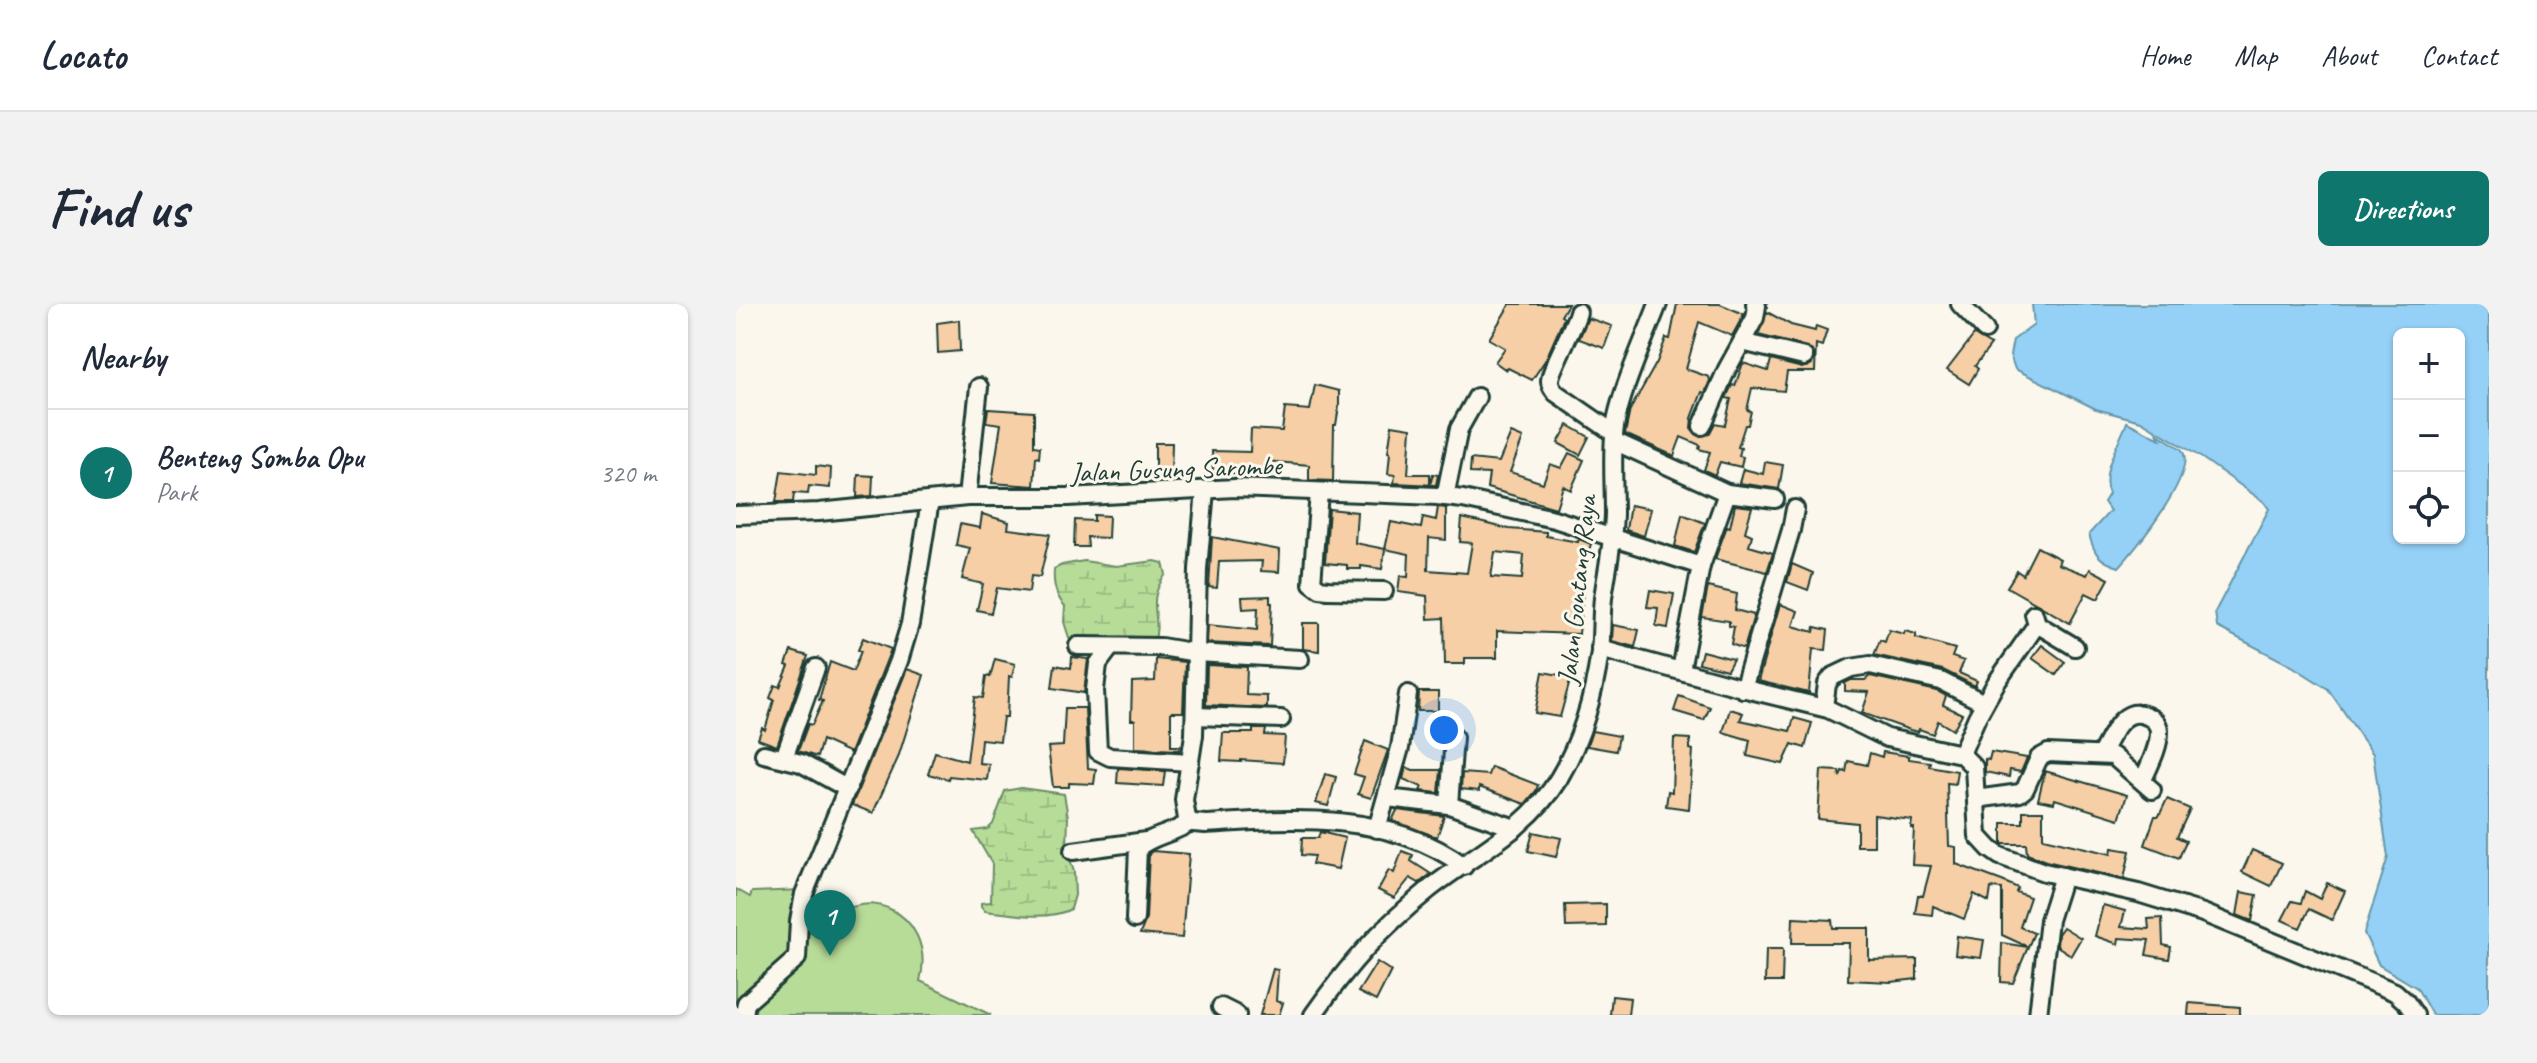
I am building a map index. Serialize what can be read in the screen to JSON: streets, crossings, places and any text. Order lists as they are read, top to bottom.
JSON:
{
  "streets": {
    "street": ["Jalan Gusung Sarombe", "Jalan Gontang Raya"]
  },
  "crossings": [
    ["Jalan Gusung Sarombe", "Jalan Gontang Raya"]
  ],
  "page": {
    "header": "Locato",
    "nav": [
      "Home",
      "Map",
      "About",
      "Contact"
    ],
    "buttons": "Directions",
    "title": "Find us",
    "heading": "Nearby",
    "map_buttons": ["+", "−"],
    "list": [
      {
        "mark": "1",
        "name": "Benteng Somba Opu",
        "note": "Park",
        "value": "320 m"
      }
    ],
    "pins": "1"
  }
}
